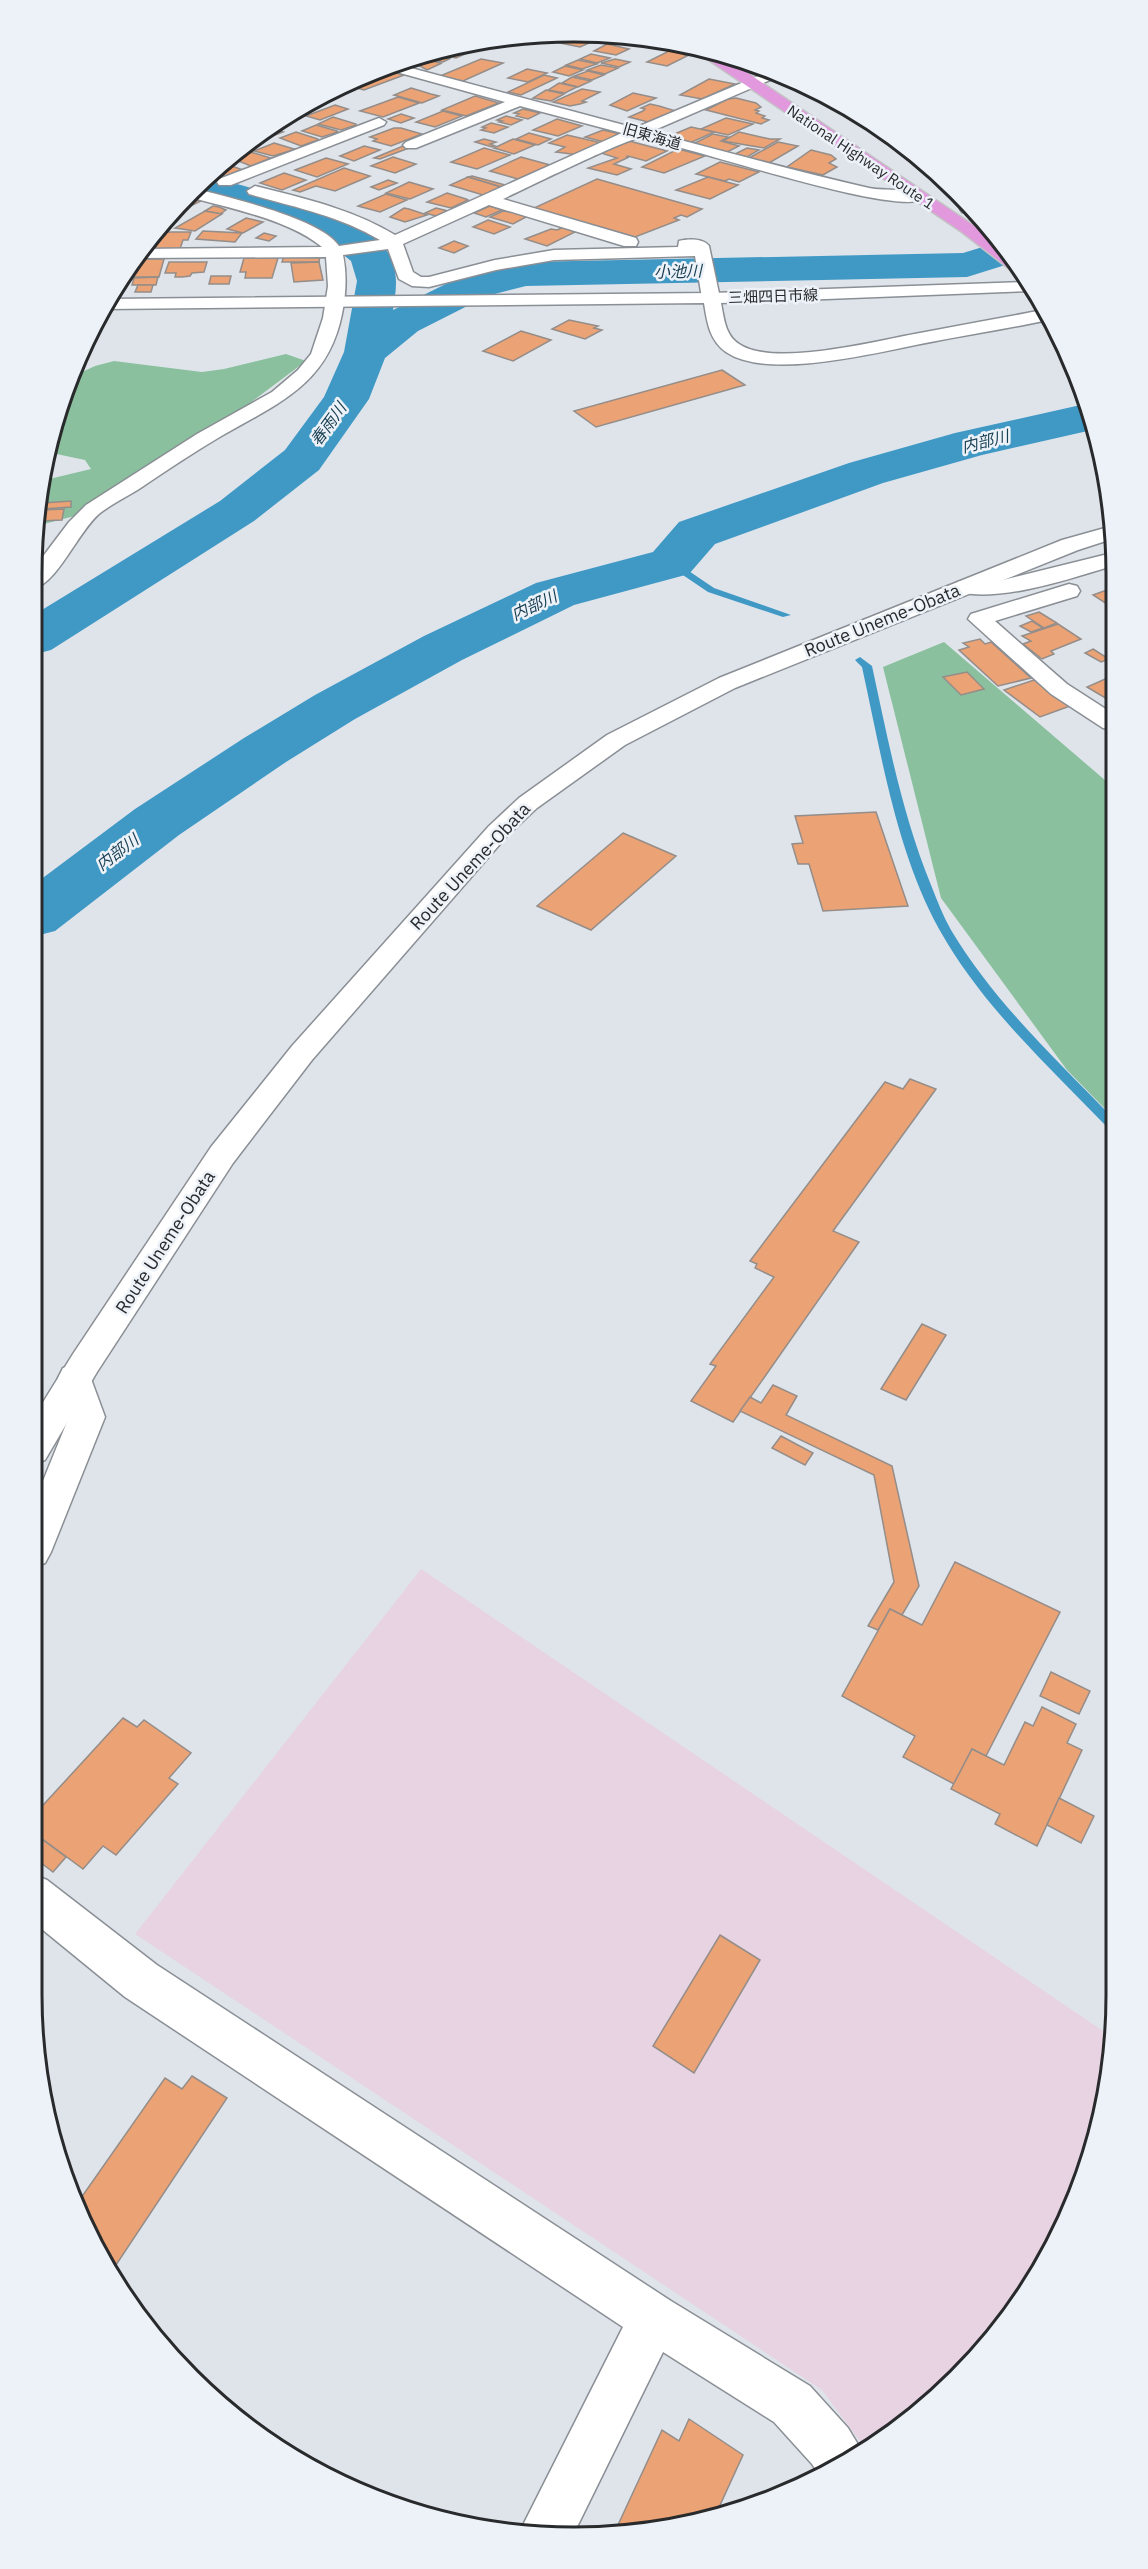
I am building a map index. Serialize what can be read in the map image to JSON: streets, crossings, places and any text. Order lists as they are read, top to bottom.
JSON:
{
  "streets": {
    "highway": ["National Highway Route 1"],
    "street": ["旧東海道", "三畑四日市線", "Route Uneme-Obata"]
  },
  "crossings": [
    ["旧東海道", "National Highway Route 1"]
  ],
  "water": ["小池川", "春雨川", "内部川"]
}
